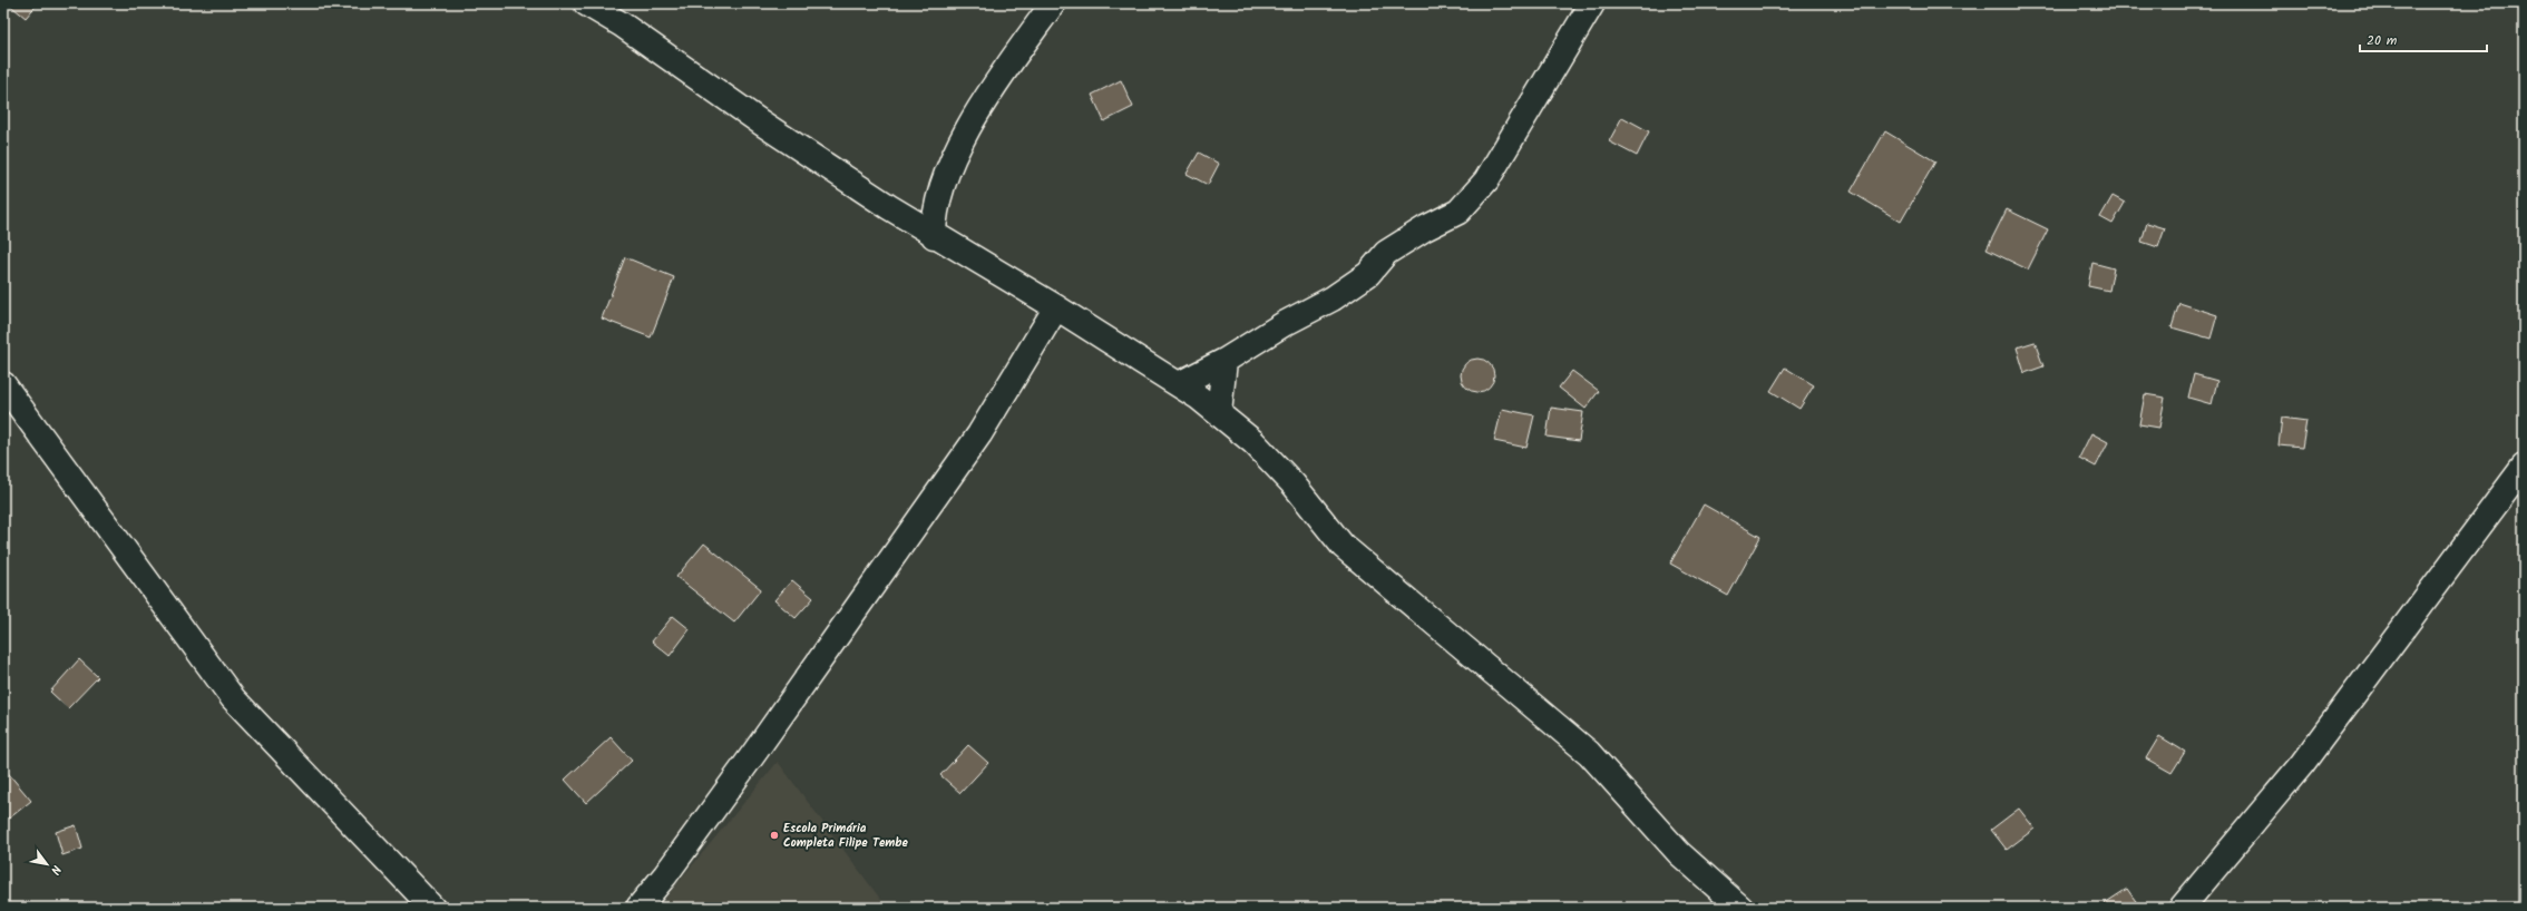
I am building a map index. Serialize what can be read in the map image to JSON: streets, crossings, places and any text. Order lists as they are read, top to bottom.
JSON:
{
  "places": ["Escola Primária Completa Filipe Tembe"],
  "scale_bar": "20 m",
  "north": "bottom right"
}
